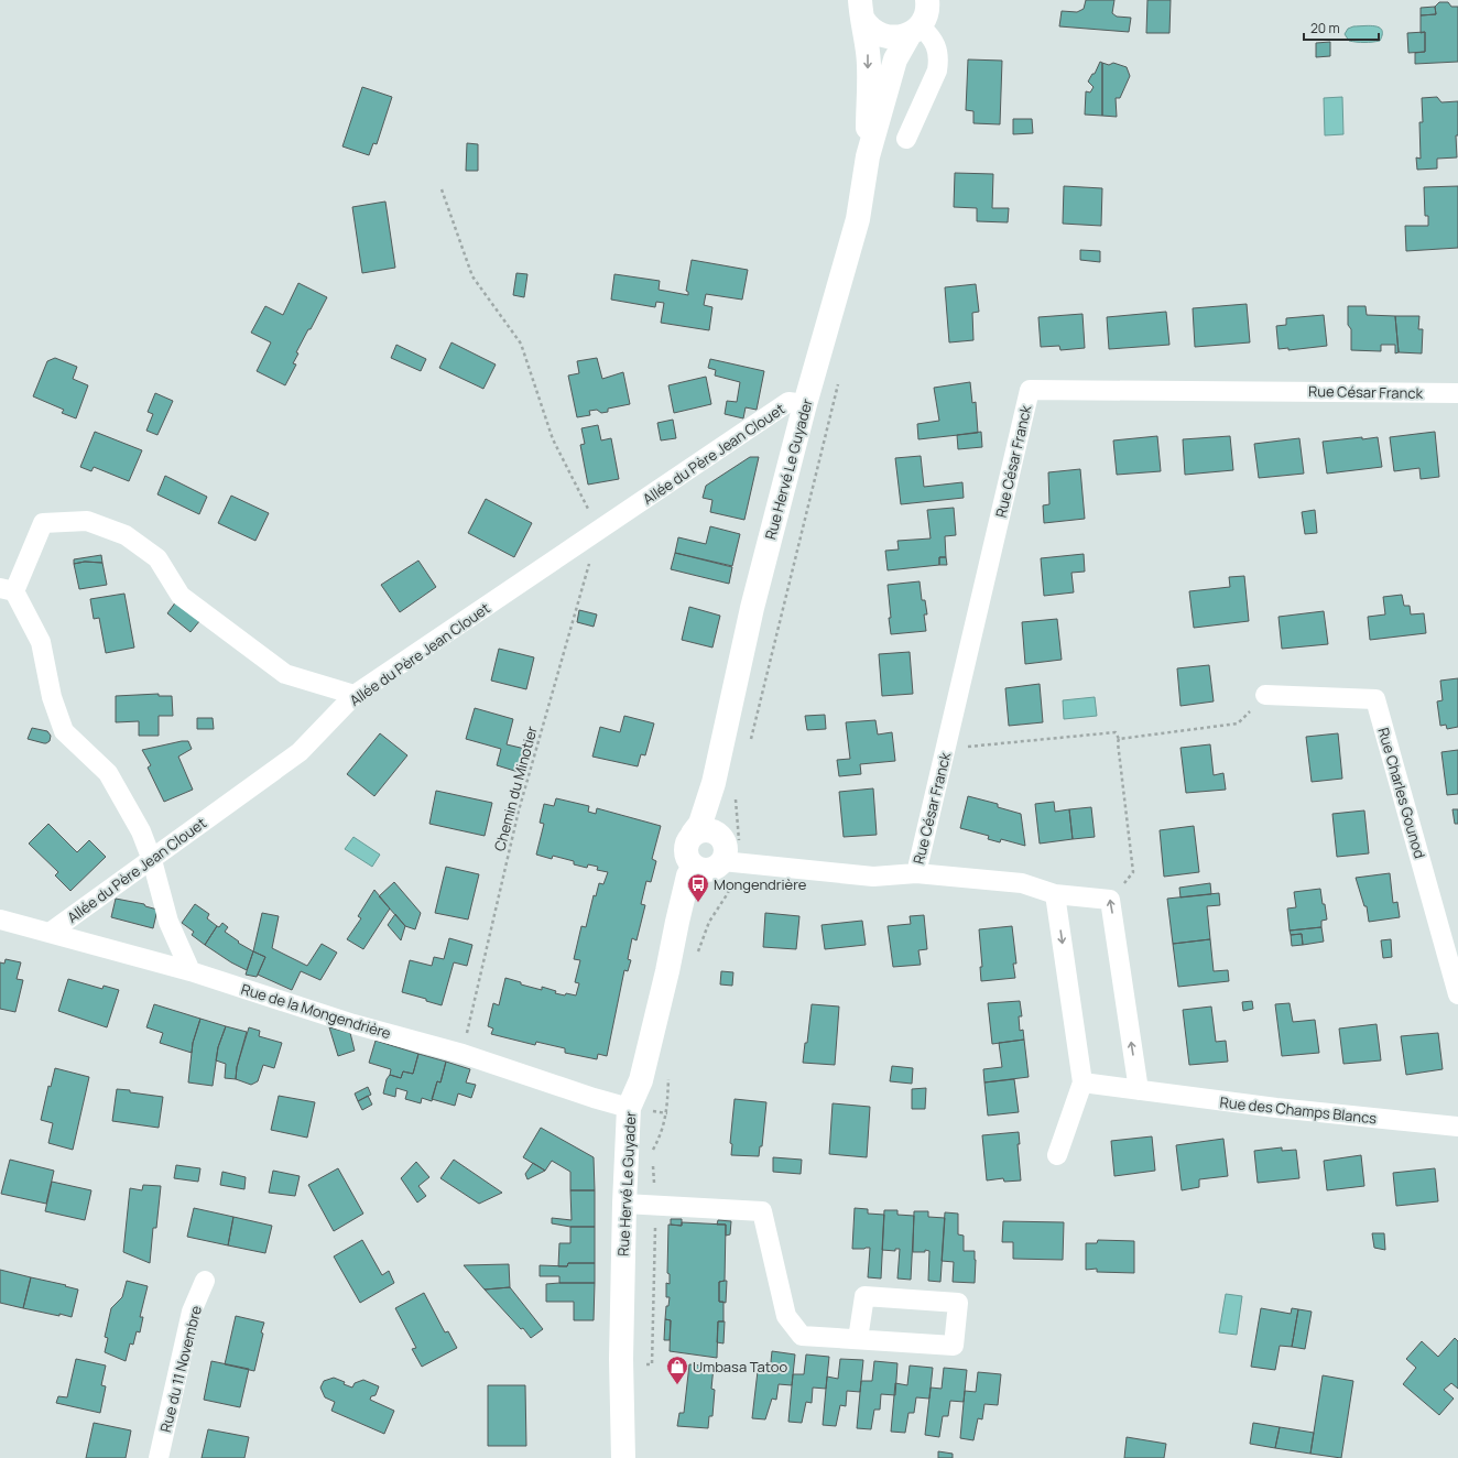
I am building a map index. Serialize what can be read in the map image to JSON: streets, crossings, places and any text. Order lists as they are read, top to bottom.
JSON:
{
  "streets": {
    "street": [
      "Rue César Franck",
      "Allée du Père Jean Clouet",
      "Rue Hervé Le Guyader",
      "Rue Charles Gounod",
      "Rue de la Mongendrière",
      "Rue des Champs Blancs",
      "Rue du 11 Novembre"
    ],
    "path": ["Chemin du Minotier"]
  },
  "crossings": [
    ["Allée du Père Jean Clouet", "Rue Hervé Le Guyader"],
    ["Allée du Père Jean Clouet", "Chemin du Minotier"],
    ["Allée du Père Jean Clouet", "Rue de la Mongendrière"],
    ["Rue Hervé Le Guyader", "Rue de la Mongendrière"],
    ["Chemin du Minotier", "Rue de la Mongendrière"]
  ],
  "places": {
    "bus stop": ["Mongendrière"],
    "shop": ["Umbasa Tatoo"]
  },
  "scale_bar": "20 m"
}
